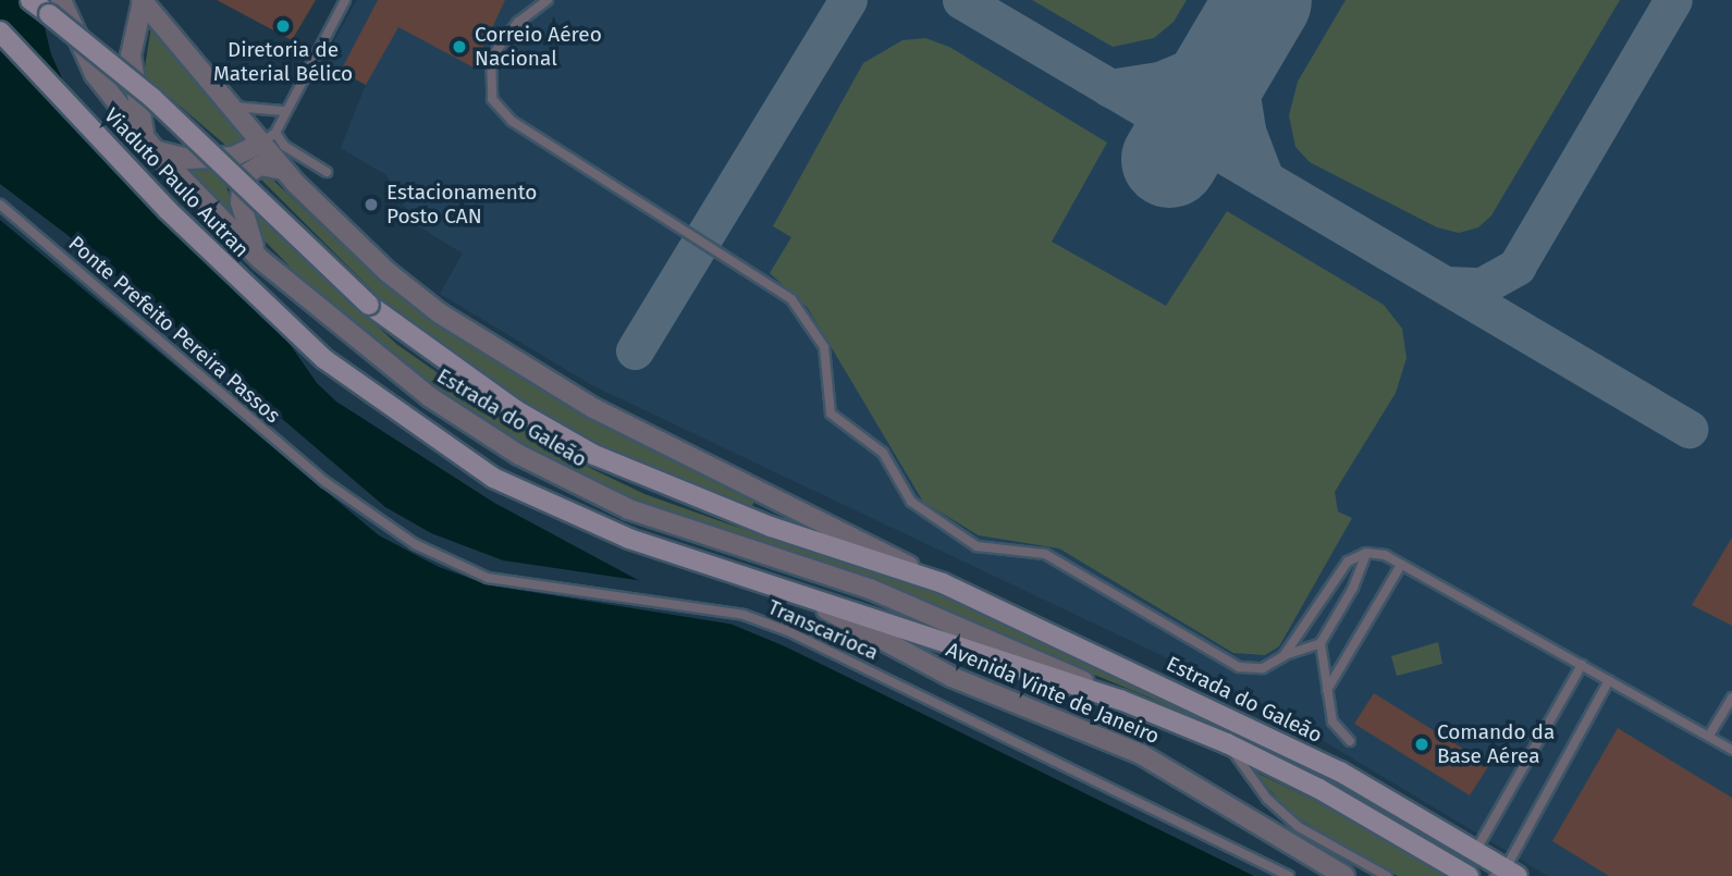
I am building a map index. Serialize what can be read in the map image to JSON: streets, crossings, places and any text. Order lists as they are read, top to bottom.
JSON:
{
  "streets": {
    "main road": ["Viaduto Paulo Autran", "Estrada do Galeão"],
    "street": ["Avenida Vinte de Janeiro"],
    "lane": ["Ponte Prefeito Pereira Passos", "Transcarioca"]
  },
  "crossings": [
    ["Viaduto Paulo Autran", "Estrada do Galeão"],
    ["Ponte Prefeito Pereira Passos", "Transcarioca"],
    ["Estrada do Galeão", "Avenida Vinte de Janeiro"]
  ],
  "places": [
    "Diretoria de Material Bélico",
    "Correio Aéreo Nacional",
    "Estacionamento Posto CAN",
    "Comando da Base Aérea"
  ]
}
